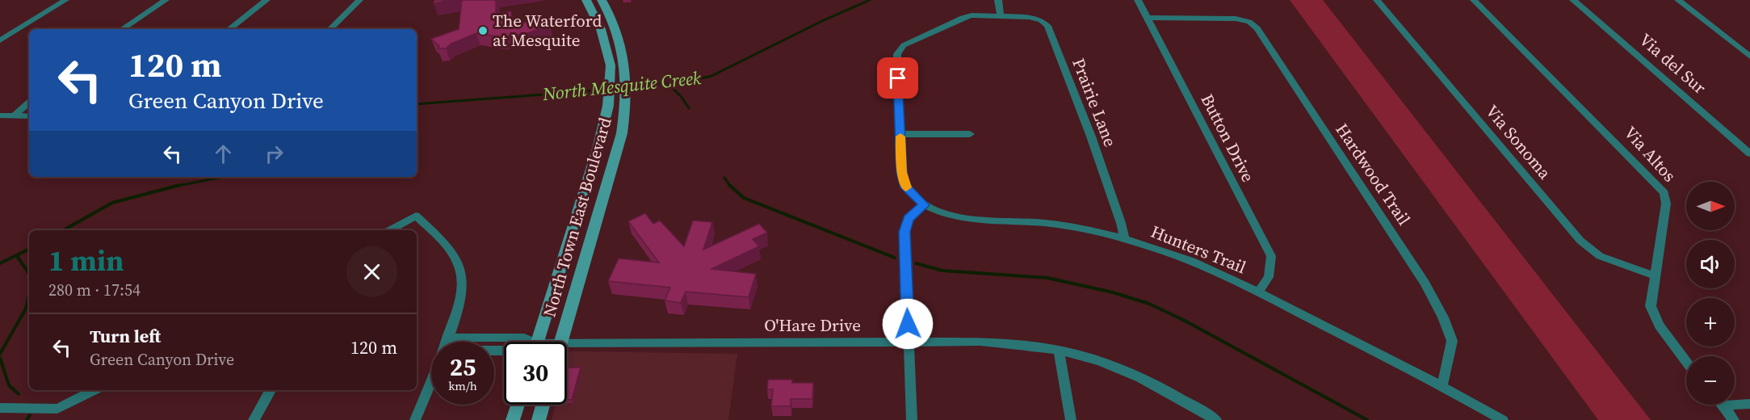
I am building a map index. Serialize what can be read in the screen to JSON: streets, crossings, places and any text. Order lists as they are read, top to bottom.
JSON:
{
  "streets": {
    "main road": ["North Town East Boulevard"],
    "street": [
      "Via del Sur",
      "Prairie Lane",
      "Button Drive",
      "Via Sonoma",
      "Via Altos",
      "Hardwood Trail",
      "Hunters Trail",
      "O'Hare Drive"
    ]
  },
  "crossings": [
    ["Prairie Lane", "Hunters Trail"],
    ["Button Drive", "Hardwood Trail"],
    ["Button Drive", "Hunters Trail"],
    ["Via Sonoma", "Via Altos"],
    ["Hardwood Trail", "Hunters Trail"]
  ],
  "water": ["North Mesquite Creek"],
  "places": ["The Waterford at Mesquite"],
  "north": "right",
  "page": {
    "turn": ["120 m", "Green Canyon Drive"],
    "map_buttons": ["+", "−"],
    "heading": ["1 min", "280 m · 17:54"],
    "list": [
      {
        "name": "Turn left",
        "note": "Green Canyon Drive",
        "value": "120 m"
      }
    ],
    "speed": "25 km/h",
    "limit": "30"
  }
}
